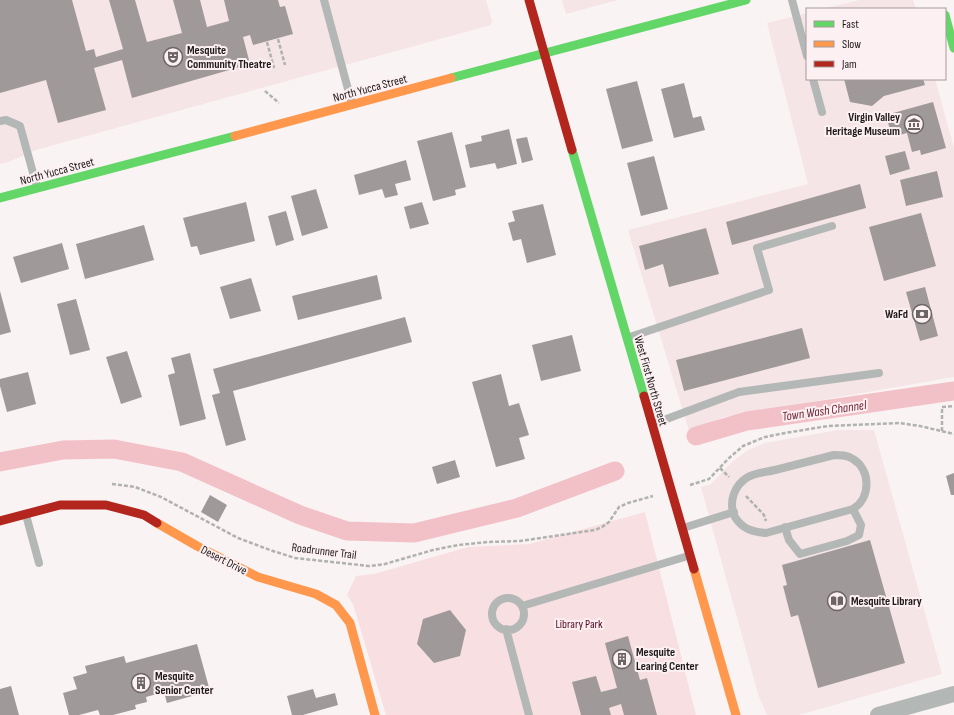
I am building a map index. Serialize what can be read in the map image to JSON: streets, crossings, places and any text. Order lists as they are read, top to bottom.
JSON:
{
  "streets": {
    "street": ["North Yucca Street", "West First North Street", "Desert Drive"],
    "path": ["Roadrunner Trail"]
  },
  "crossings": [
    ["North Yucca Street", "West First North Street"]
  ],
  "water": ["Town Wash Channel"],
  "parks": ["Library Park"],
  "places": {
    "theatre": ["Mesquite Community Theatre"],
    "museum": ["Virgin Valley Heritage Museum"],
    "bank": ["WaFd"],
    "library": ["Mesquite Library"],
    "building": ["Mesquite Learing Center", "Mesquite Senior Center"]
  },
  "legend": ["Fast", "Slow", "Jam"]
}
